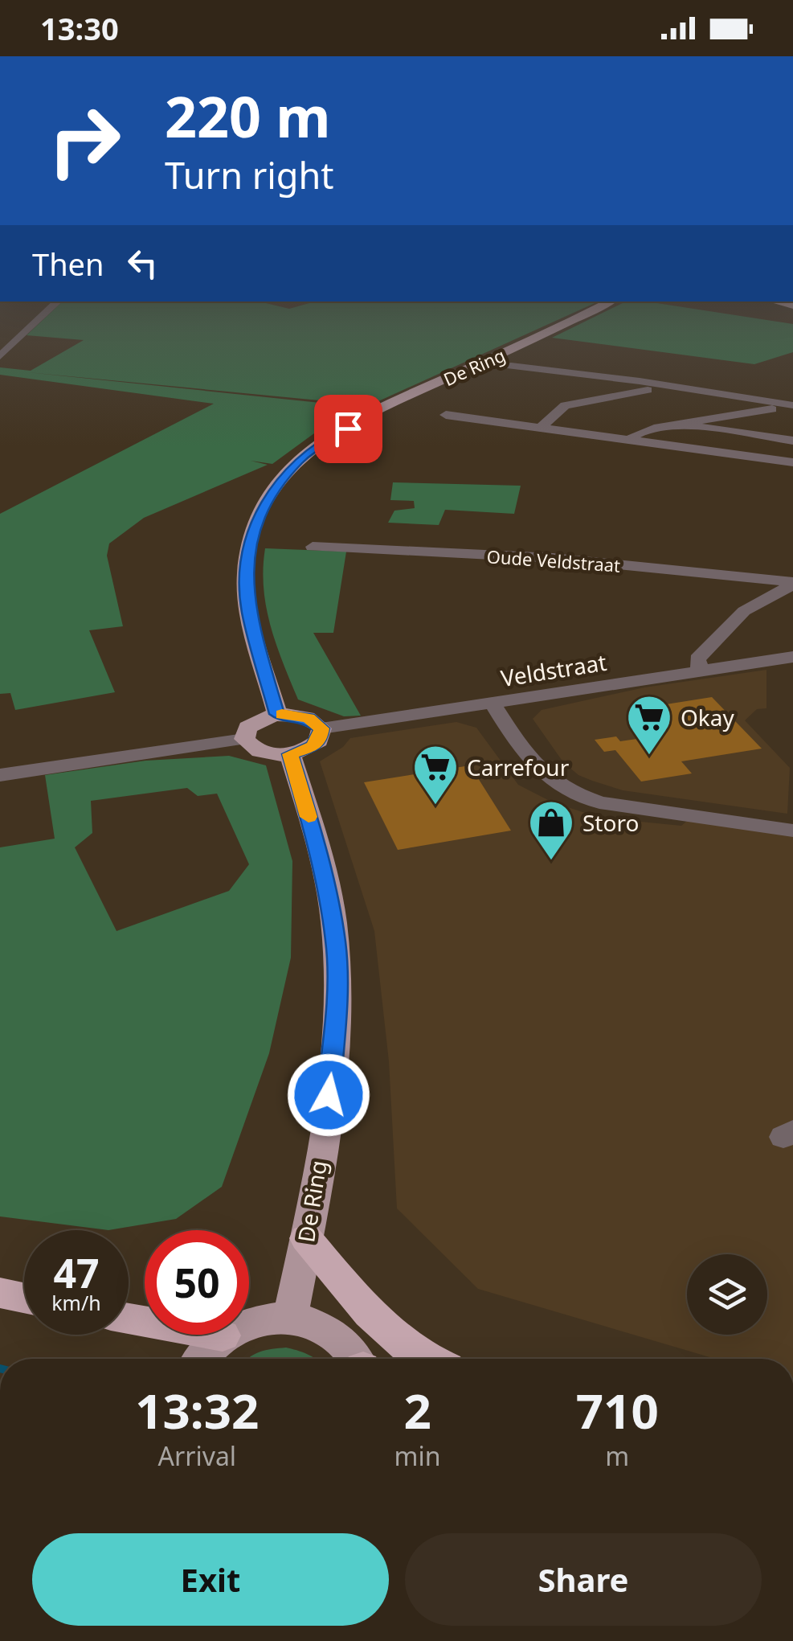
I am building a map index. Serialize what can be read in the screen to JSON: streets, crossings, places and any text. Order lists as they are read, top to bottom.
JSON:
{
  "streets": {
    "main road": ["De Ring"],
    "street": ["Oude Veldstraat", "Veldstraat"]
  },
  "crossings": [
    ["Oude Veldstraat", "Veldstraat"]
  ],
  "places": {
    "supermarket": ["Okay", "Carrefour"],
    "shop": ["Storo"]
  },
  "page": {
    "status": "13:30",
    "turn": ["220 m", "Turn right"],
    "then": "Then",
    "speed": "47 km/h",
    "limit": "50",
    "eta": [
      "13:32",
      "Arrival",
      "2",
      "min",
      "710",
      "m"
    ],
    "buttons": ["Exit", "Share"]
  }
}
